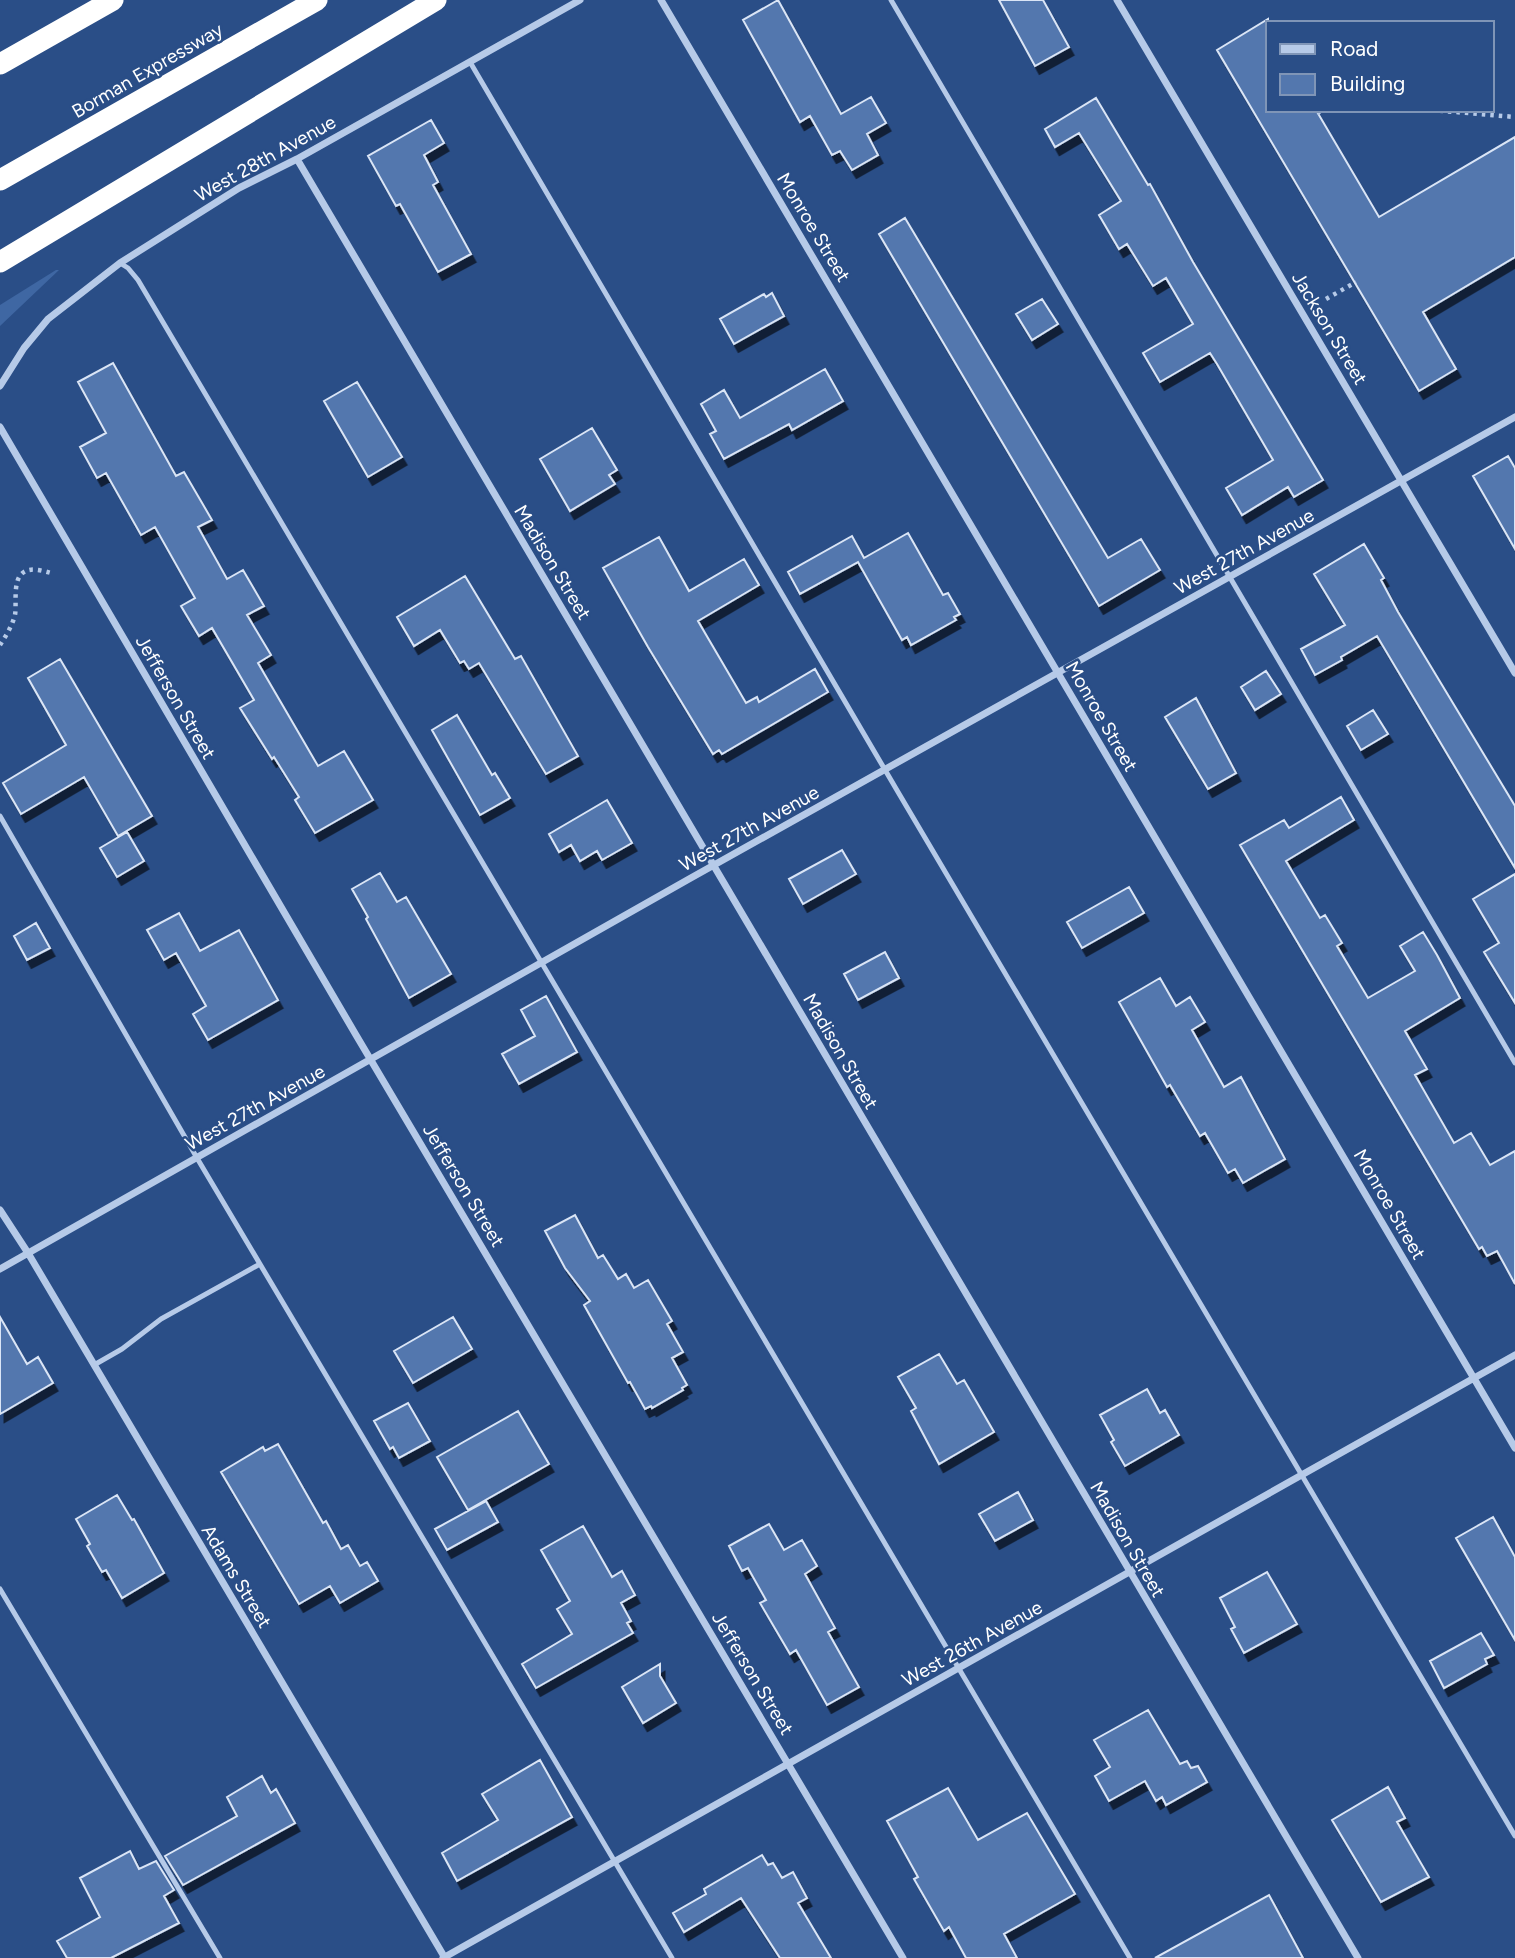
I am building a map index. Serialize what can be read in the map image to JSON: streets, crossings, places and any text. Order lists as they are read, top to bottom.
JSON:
{
  "streets": {
    "highway": ["Borman Expressway"],
    "street": [
      "West 28th Avenue",
      "Monroe Street",
      "Jackson Street",
      "West 27th Avenue",
      "Madison Street",
      "Jefferson Street",
      "Adams Street",
      "West 26th Avenue"
    ]
  },
  "crossings": [
    ["West 28th Avenue", "Madison Street"],
    ["Monroe Street", "West 27th Avenue"],
    ["Monroe Street", "West 26th Avenue"],
    ["Jackson Street", "West 27th Avenue"],
    ["West 27th Avenue", "Madison Street"],
    ["West 27th Avenue", "Jefferson Street"],
    ["West 27th Avenue", "Adams Street"],
    ["Madison Street", "West 26th Avenue"],
    ["Jefferson Street", "West 26th Avenue"],
    ["Adams Street", "West 26th Avenue"]
  ],
  "legend": ["Road", "Building"]
}
